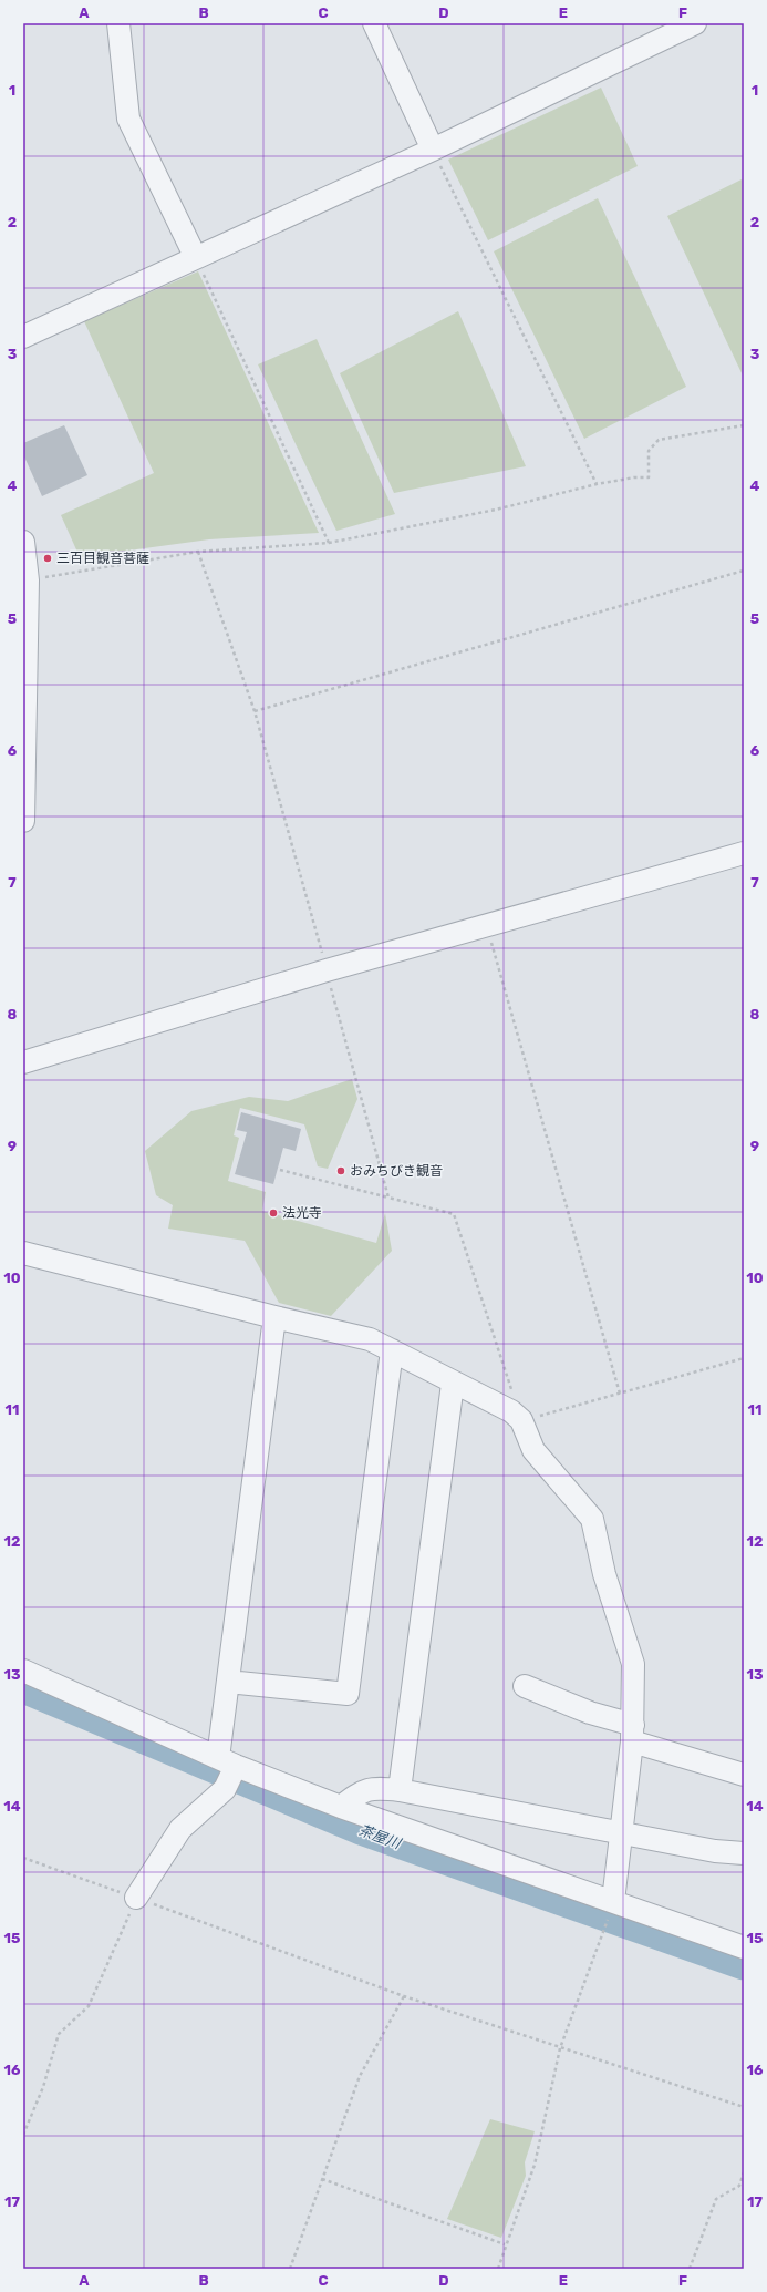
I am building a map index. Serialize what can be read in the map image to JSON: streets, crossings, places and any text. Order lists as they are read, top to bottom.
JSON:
{
  "water": ["茶屋川"],
  "places": ["三百目観音菩薩", "おみちびき観音", "法光寺"],
  "grid": {
    "columns": [
      "A",
      "B",
      "C",
      "D",
      "E",
      "F"
    ],
    "rows": [
      "1",
      "2",
      "3",
      "4",
      "5",
      "6",
      "7",
      "8",
      "9",
      "10",
      "11",
      "12",
      "13",
      "14",
      "15",
      "16",
      "17"
    ]
  }
}
